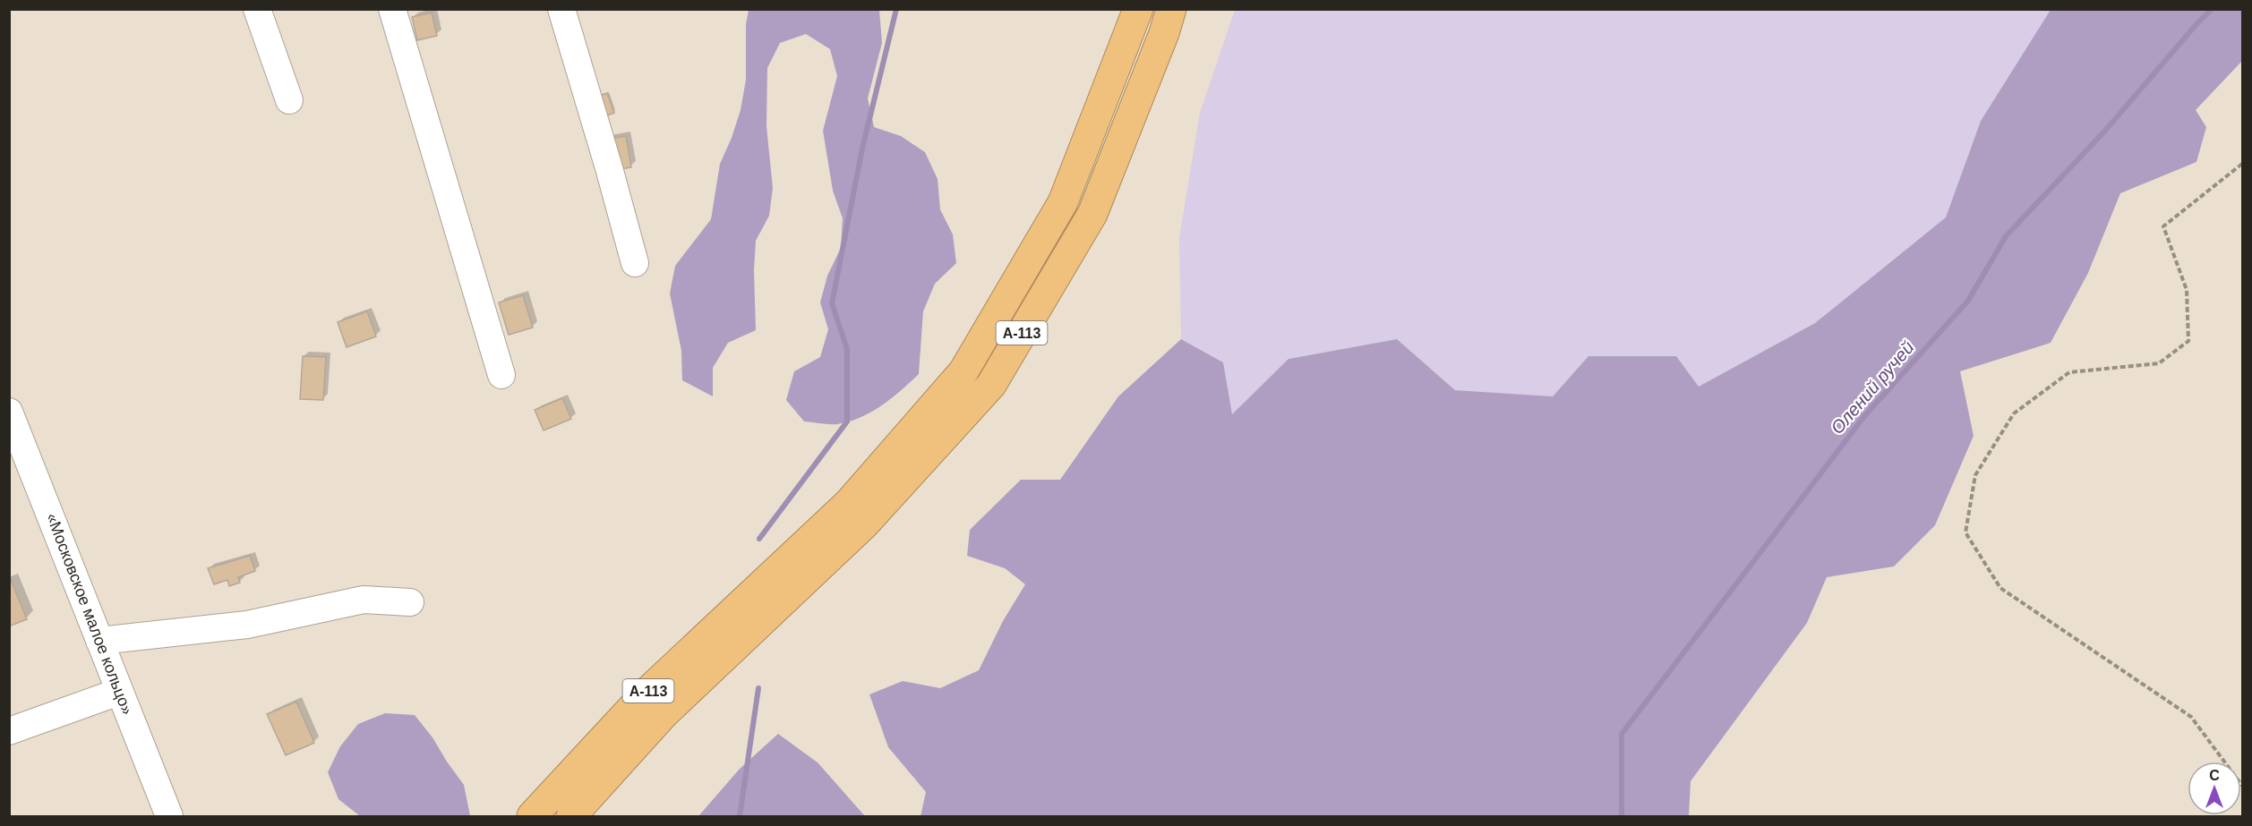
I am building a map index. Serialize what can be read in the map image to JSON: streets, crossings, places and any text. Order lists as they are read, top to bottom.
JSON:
{
  "streets": {
    "highway": ["А-113"],
    "street": ["«Московское малое кольцо»"]
  },
  "water": ["Олений ручей"],
  "north": "top"
}
